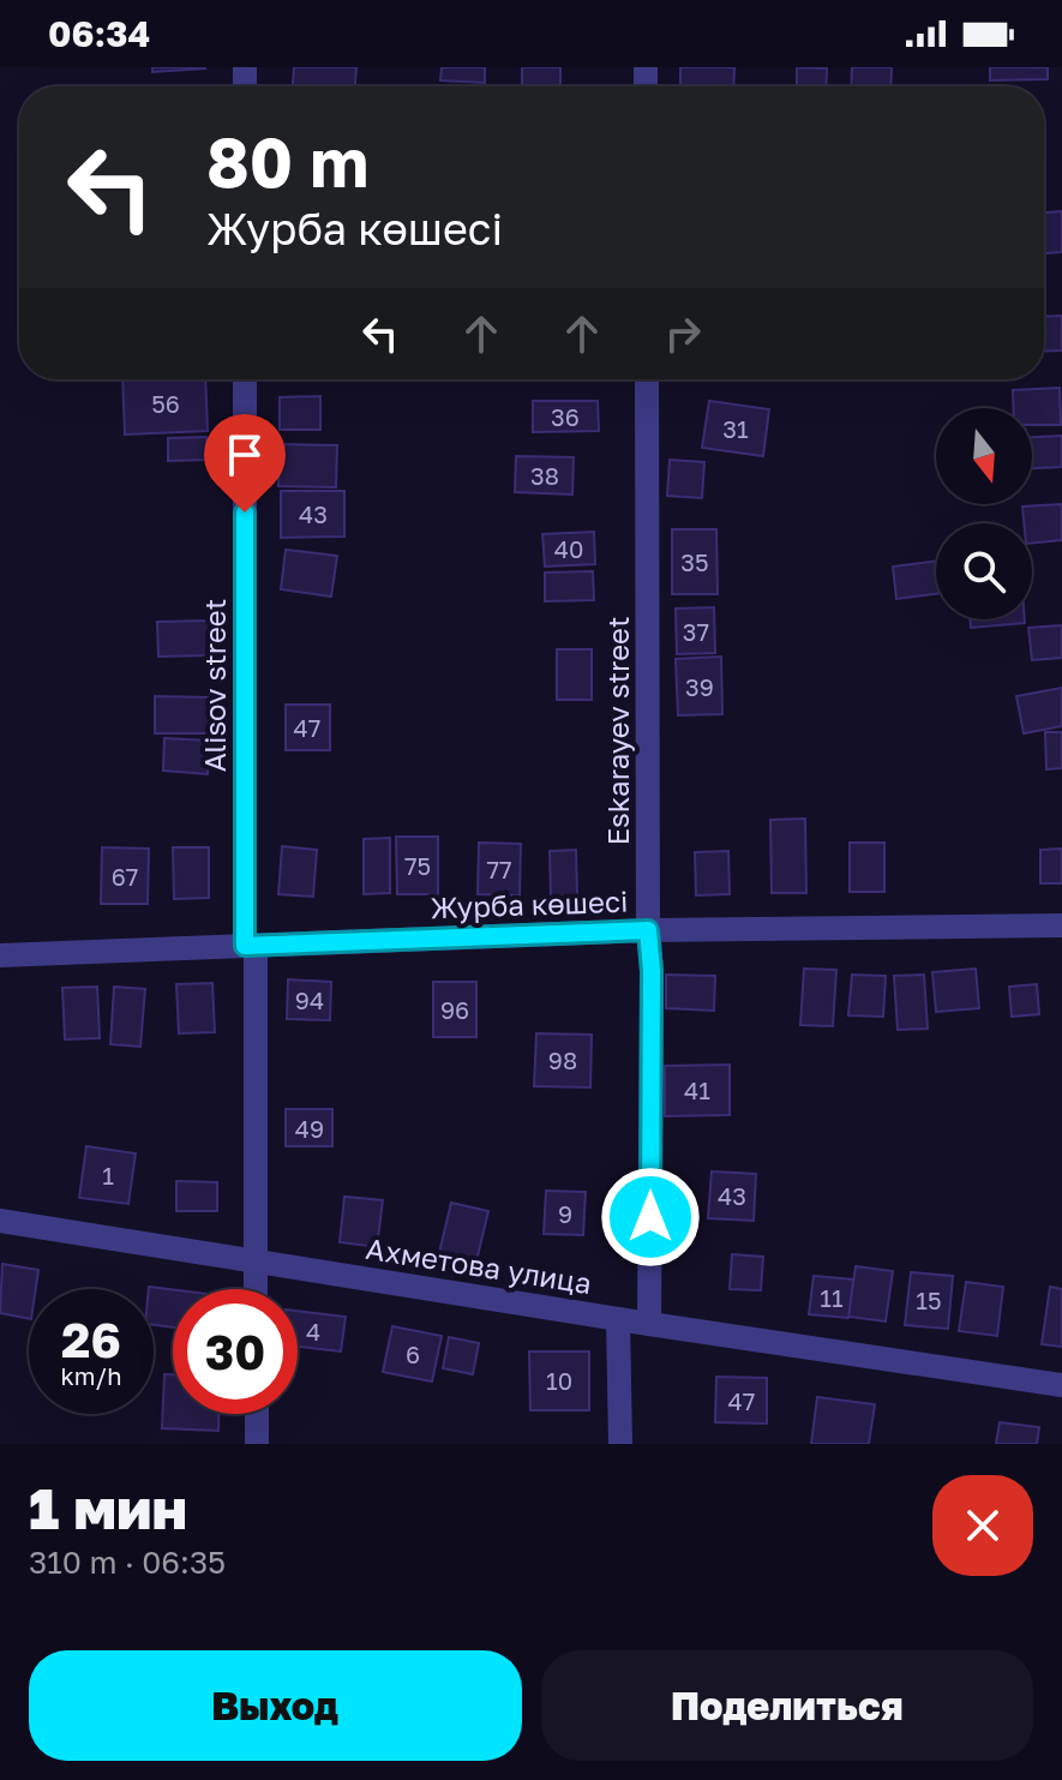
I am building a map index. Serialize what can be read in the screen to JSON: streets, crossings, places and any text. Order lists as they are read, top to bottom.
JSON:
{
  "streets": {
    "street": [
      "Alisov street",
      "Eskarayev street",
      "Журба көшесі",
      "Ахметова улица"
    ]
  },
  "crossings": [
    ["Alisov street", "Журба көшесі"],
    ["Alisov street", "Ахметова улица"],
    ["Eskarayev street", "Журба көшесі"],
    ["Eskarayev street", "Ахметова улица"]
  ],
  "house_numbers": [
    "56",
    "36",
    "31",
    "38",
    "43",
    "40",
    "35",
    "37",
    "39",
    "47",
    "75",
    "77",
    "67",
    "94",
    "96",
    "98",
    "41",
    "49",
    "1",
    "43",
    "9",
    "11",
    "15",
    "4",
    "6",
    "10",
    "47"
  ],
  "north": "bottom",
  "page": {
    "status": "06:34",
    "turn": ["80 m", "Журба көшесі"],
    "speed": "26 km/h",
    "limit": "30",
    "heading": ["1 мин", "310 m · 06:35"],
    "buttons": ["Выход", "Поделиться"]
  }
}
